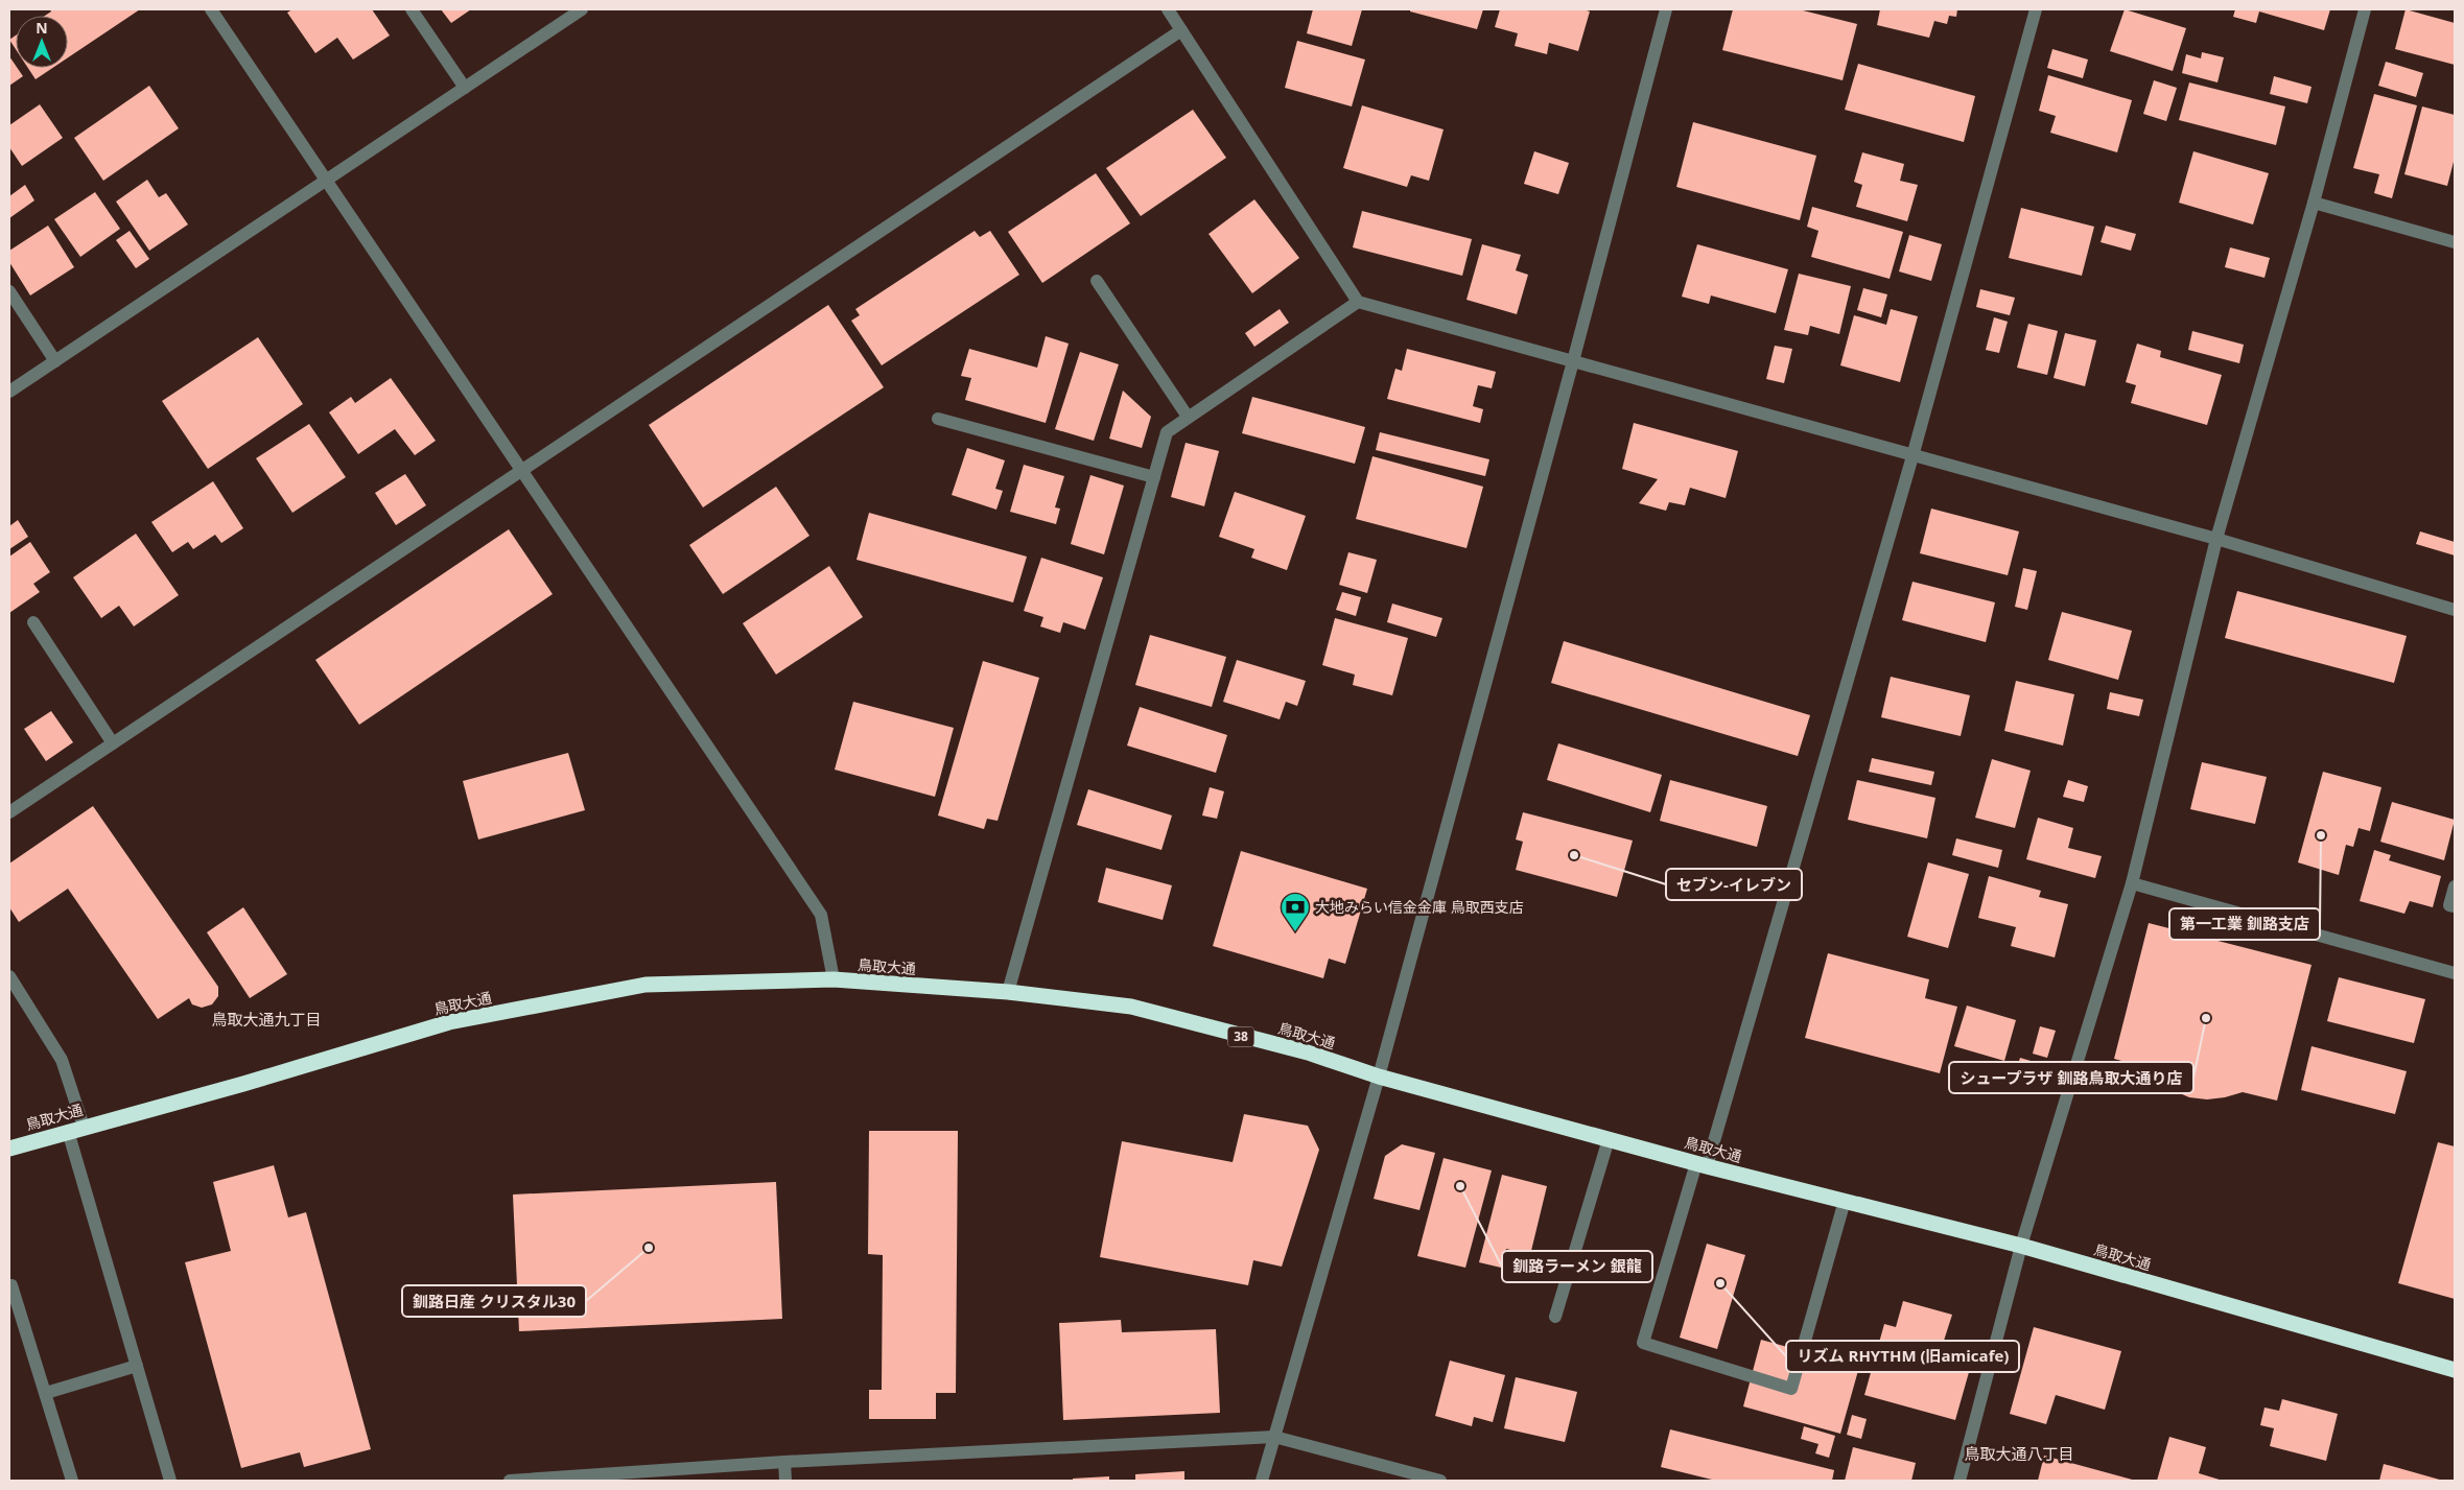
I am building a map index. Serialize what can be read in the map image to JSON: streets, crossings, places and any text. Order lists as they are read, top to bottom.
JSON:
{
  "streets": {
    "highway": ["鳥取大通", "38"]
  },
  "districts": ["鳥取大通九丁目", "鳥取大通八丁目"],
  "places": {
    "other": [
      "第一工業 釧路支店",
      "セブン-イレブン",
      "シュープラザ 釧路鳥取大通り店",
      "釧路ラーメン 銀龍",
      "釧路日産 クリスタル30",
      "リズム RHYTHM (旧amicafe)"
    ],
    "bank": ["大地みらい信金金庫 鳥取西支店"]
  },
  "north": "top"
}
